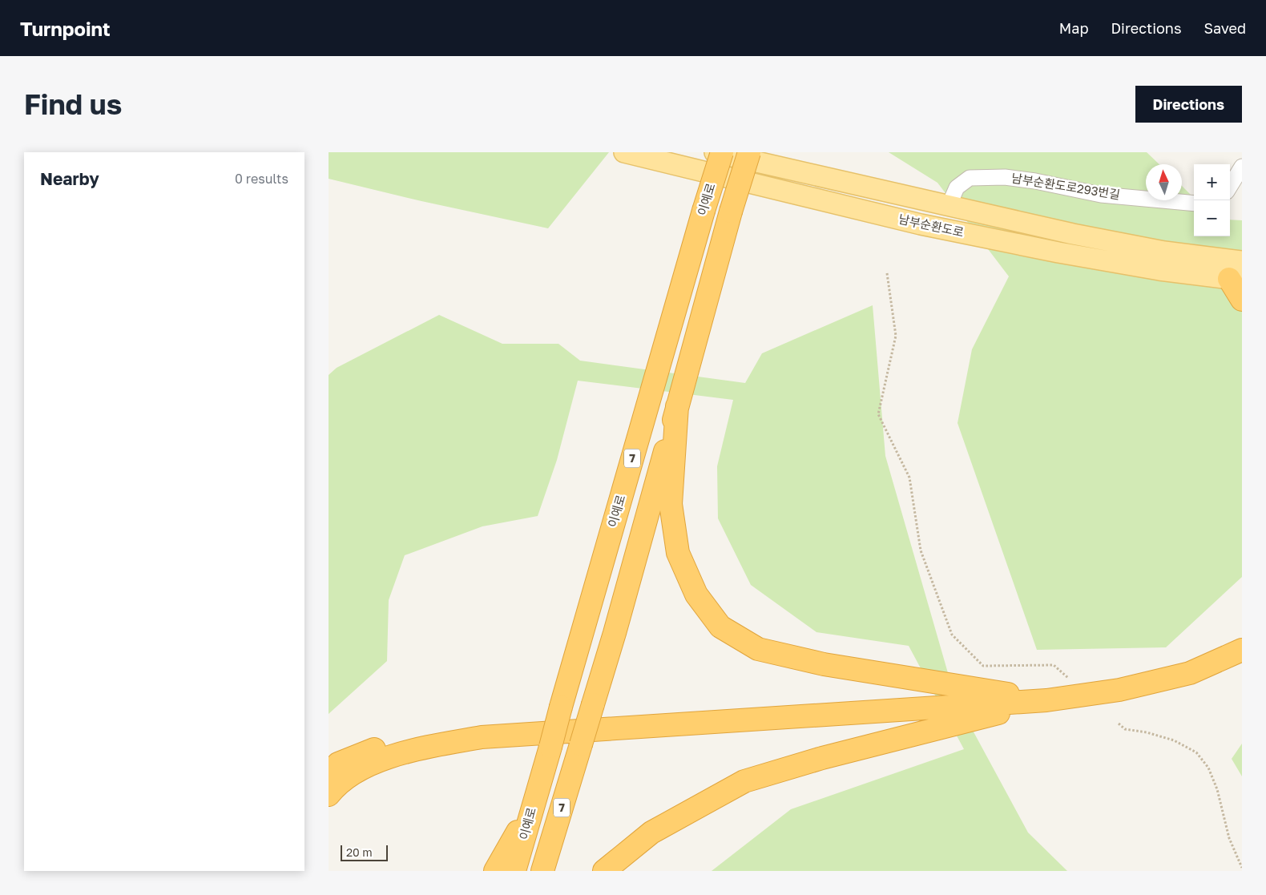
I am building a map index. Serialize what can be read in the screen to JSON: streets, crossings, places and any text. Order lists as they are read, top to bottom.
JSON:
{
  "streets": {
    "highway": ["이예로", "7"],
    "main road": ["남부순환도로"],
    "lane": ["남부순환도로293번길"]
  },
  "crossings": [
    ["남부순환도로293번길", "남부순환도로"]
  ],
  "scale_bar": "20 m",
  "north": "top",
  "page": {
    "header": "Turnpoint",
    "nav": ["Map", "Directions", "Saved"],
    "buttons": "Directions",
    "title": "Find us",
    "heading": ["Nearby", "0 results"],
    "map_buttons": ["+", "−"],
    "scale": "20 m"
  }
}
